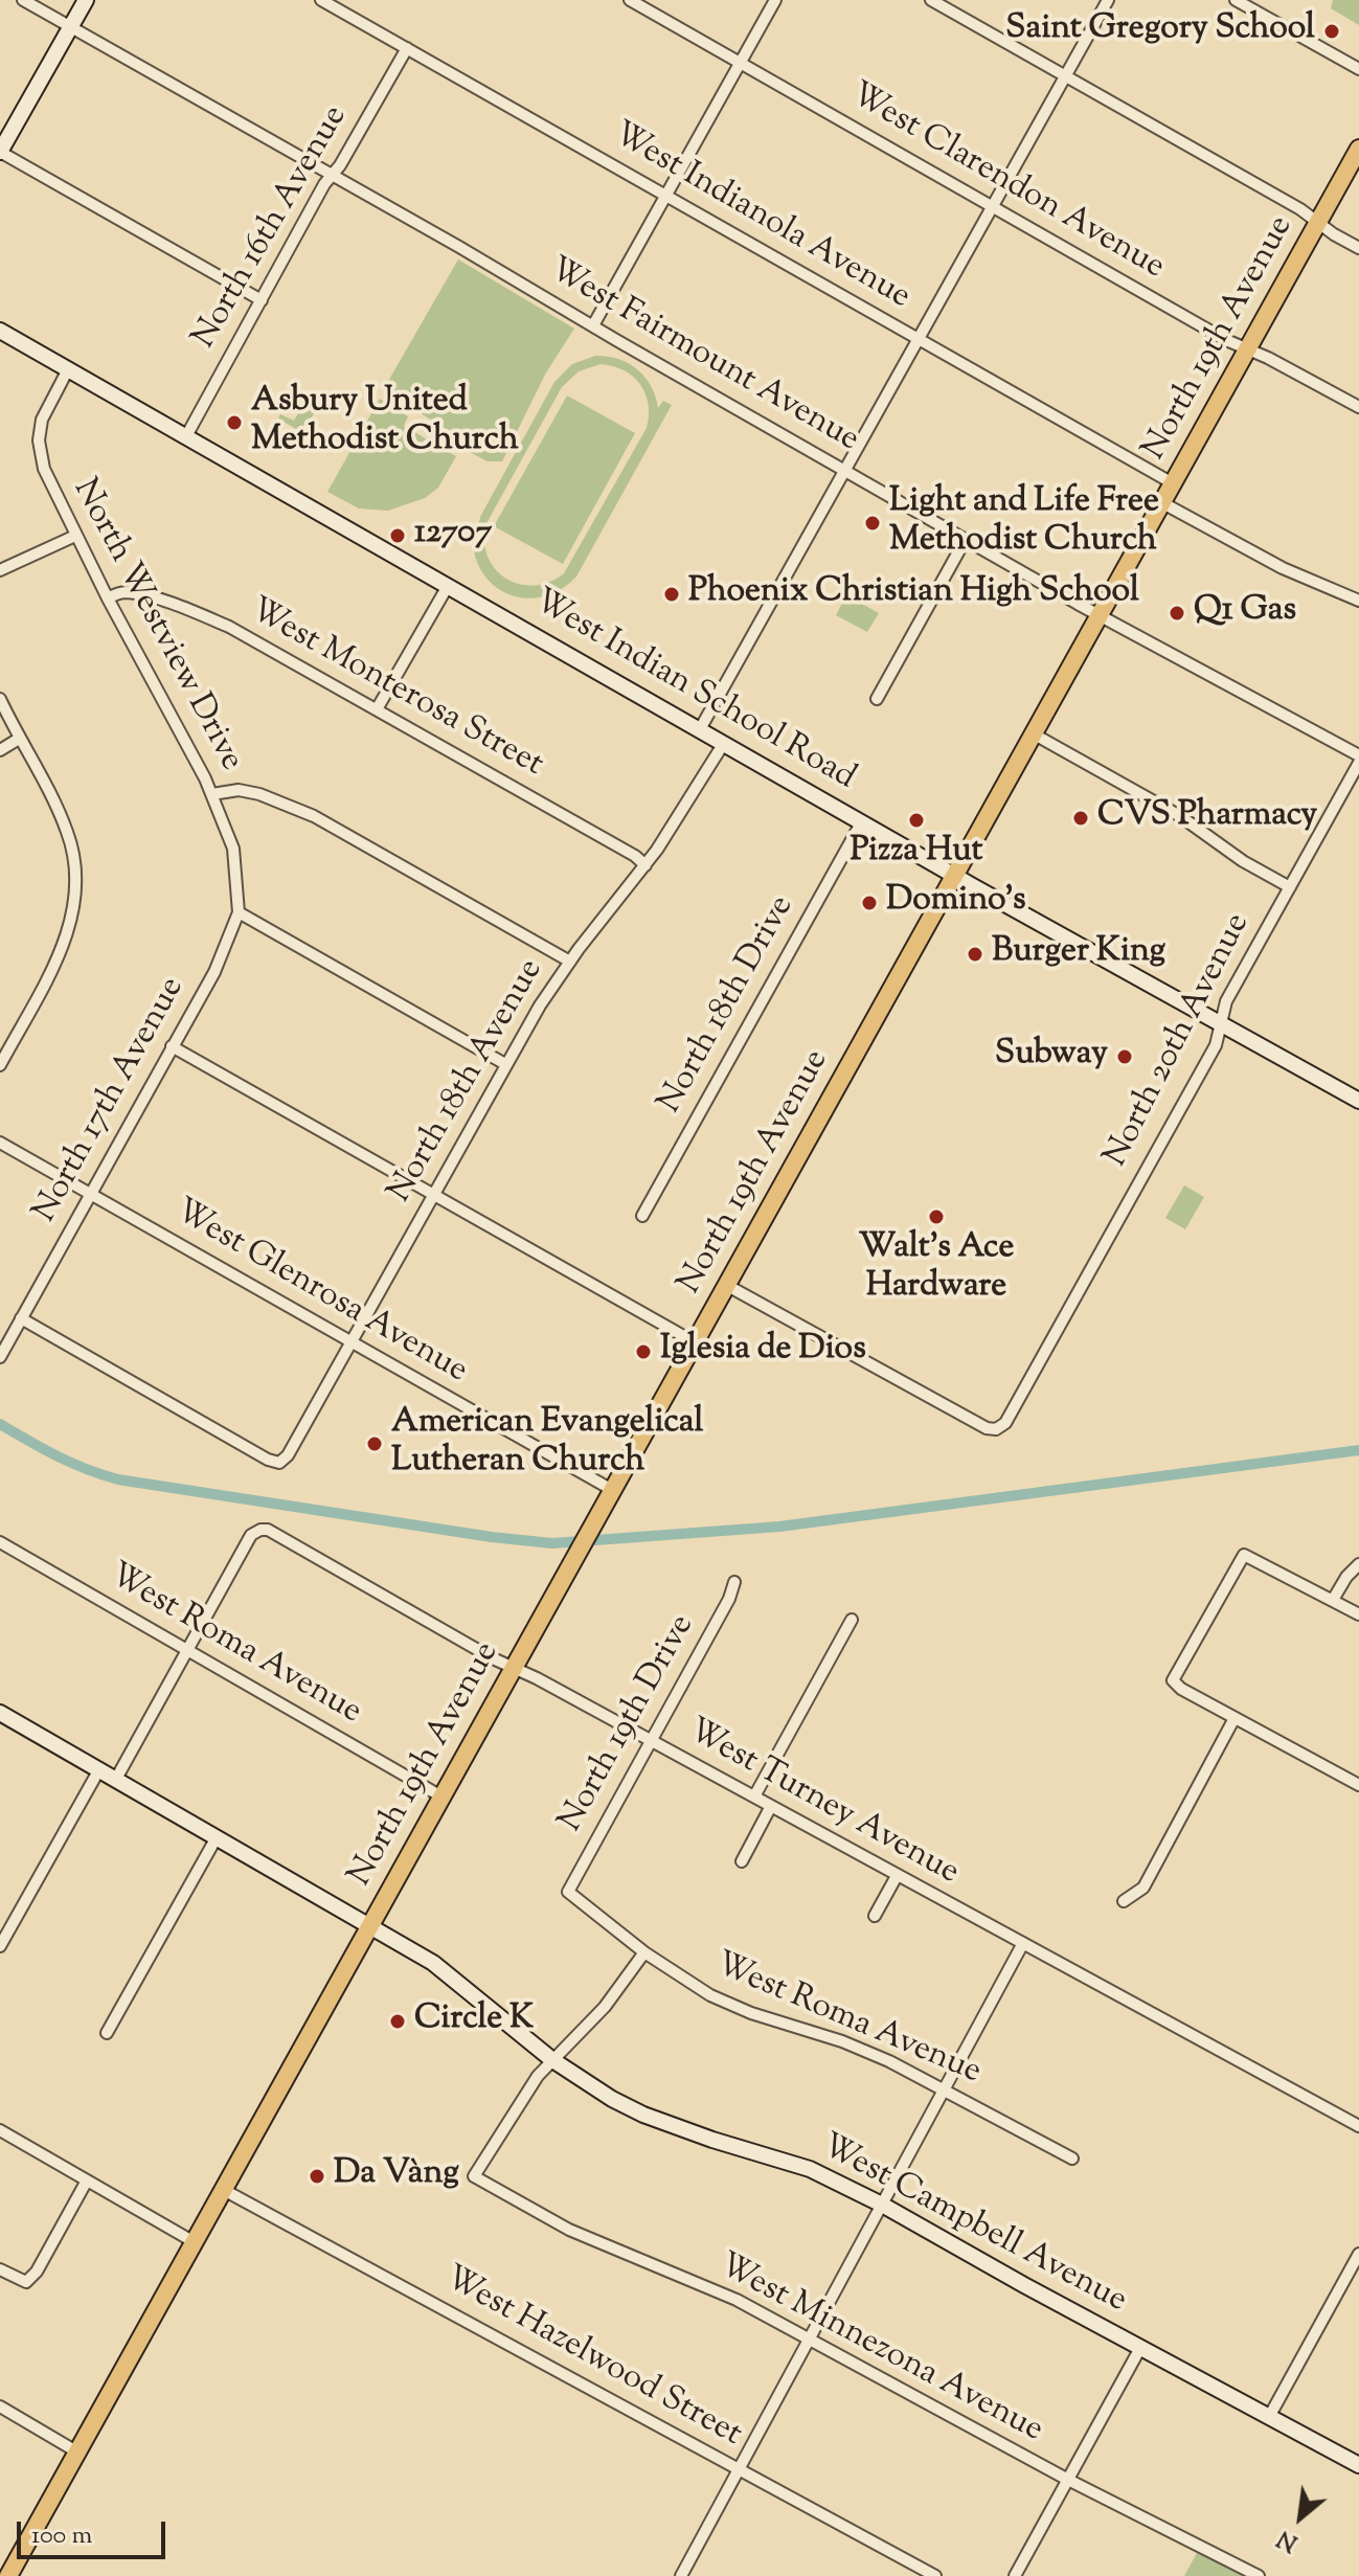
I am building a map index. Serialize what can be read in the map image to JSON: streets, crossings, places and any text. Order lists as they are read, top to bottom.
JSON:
{
  "streets": {
    "main road": ["North 19th Avenue"],
    "street": [
      "West Clarendon Avenue",
      "West Indianola Avenue",
      "North 16th Avenue",
      "West Fairmount Avenue",
      "North Westview Drive",
      "West Monterosa Street",
      "West Indian School Road",
      "North 18th Drive",
      "North 20th Avenue",
      "North 18th Avenue",
      "North 17th Avenue",
      "West Glenrosa Avenue",
      "West Roma Avenue",
      "North 19th Drive",
      "West Turney Avenue",
      "West Campbell Avenue",
      "West Minnezona Avenue",
      "West Hazelwood Street"
    ]
  },
  "crossings": [
    ["West Clarendon Avenue", "North 19th Avenue"],
    ["West Indianola Avenue", "North 16th Avenue"],
    ["West Indianola Avenue", "North 19th Avenue"],
    ["North 16th Avenue", "West Fairmount Avenue"],
    ["North 16th Avenue", "West Indian School Road"],
    ["North 19th Avenue", "West Fairmount Avenue"],
    ["North 19th Avenue", "West Indian School Road"],
    ["North 19th Avenue", "North 20th Avenue"],
    ["North 19th Avenue", "West Glenrosa Avenue"],
    ["North 19th Avenue", "West Roma Avenue"],
    ["North 19th Avenue", "West Turney Avenue"],
    ["North 19th Avenue", "West Campbell Avenue"],
    ["North 19th Avenue", "West Hazelwood Street"],
    ["North Westview Drive", "West Monterosa Street"],
    ["North Westview Drive", "West Indian School Road"],
    ["North Westview Drive", "North 17th Avenue"],
    ["West Monterosa Street", "North 18th Avenue"],
    ["West Indian School Road", "North 18th Drive"],
    ["West Indian School Road", "North 20th Avenue"],
    ["West Indian School Road", "North 18th Avenue"],
    ["North 18th Avenue", "North 17th Avenue"],
    ["North 18th Avenue", "West Glenrosa Avenue"],
    ["North 17th Avenue", "West Glenrosa Avenue"],
    ["West Roma Avenue", "North 19th Drive"],
    ["West Roma Avenue", "West Turney Avenue"],
    ["North 19th Drive", "West Turney Avenue"],
    ["West Campbell Avenue", "West Minnezona Avenue"]
  ],
  "places": [
    "Saint Gregory School",
    "Asbury United Methodist Church",
    "Light and Life Free Methodist Church",
    "12707",
    "Phoenix Christian High School",
    "Q1 Gas",
    "CVS Pharmacy",
    "Pizza Hut",
    "Domino's",
    "Burger King",
    "Subway",
    "Walt's Ace Hardware",
    "Iglesia de Dios",
    "American Evangelical Lutheran Church",
    "Circle K",
    "Da Vàng"
  ],
  "scale_bar": "100 m",
  "north": "bottom left"
}
